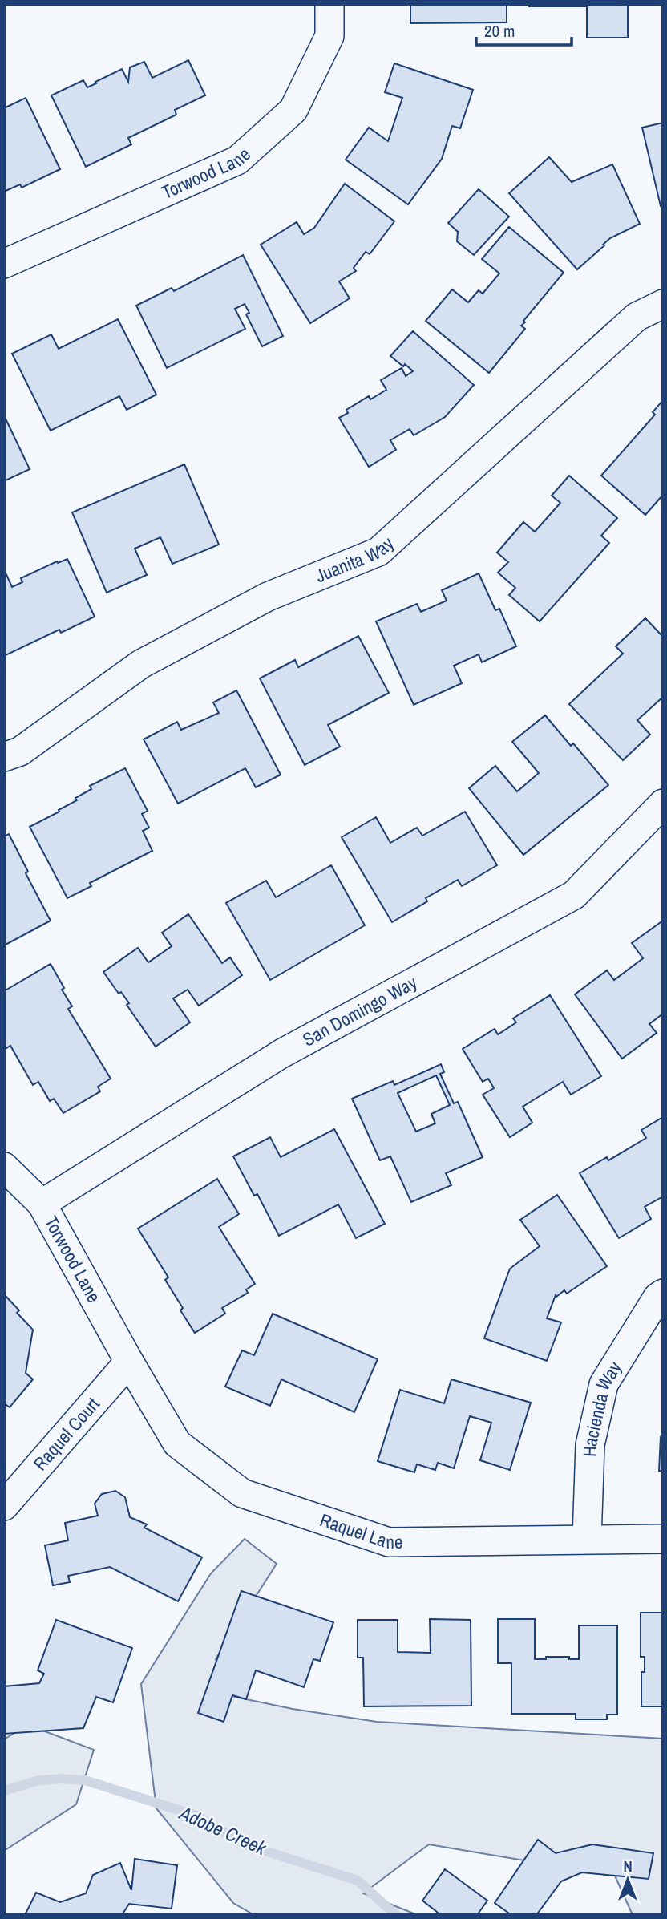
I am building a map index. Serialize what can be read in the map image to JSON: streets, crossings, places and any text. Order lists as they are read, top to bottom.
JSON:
{
  "streets": {
    "street": [
      "Torwood Lane",
      "Juanita Way",
      "San Domingo Way",
      "Hacienda Way",
      "Raquel Court",
      "Raquel Lane"
    ]
  },
  "crossings": [
    ["Torwood Lane", "San Domingo Way"],
    ["Torwood Lane", "Raquel Court"],
    ["Torwood Lane", "Raquel Lane"],
    ["Hacienda Way", "Raquel Lane"],
    ["Raquel Court", "Raquel Lane"]
  ],
  "water": ["Adobe Creek"],
  "scale_bar": "20 m",
  "north": "top"
}
